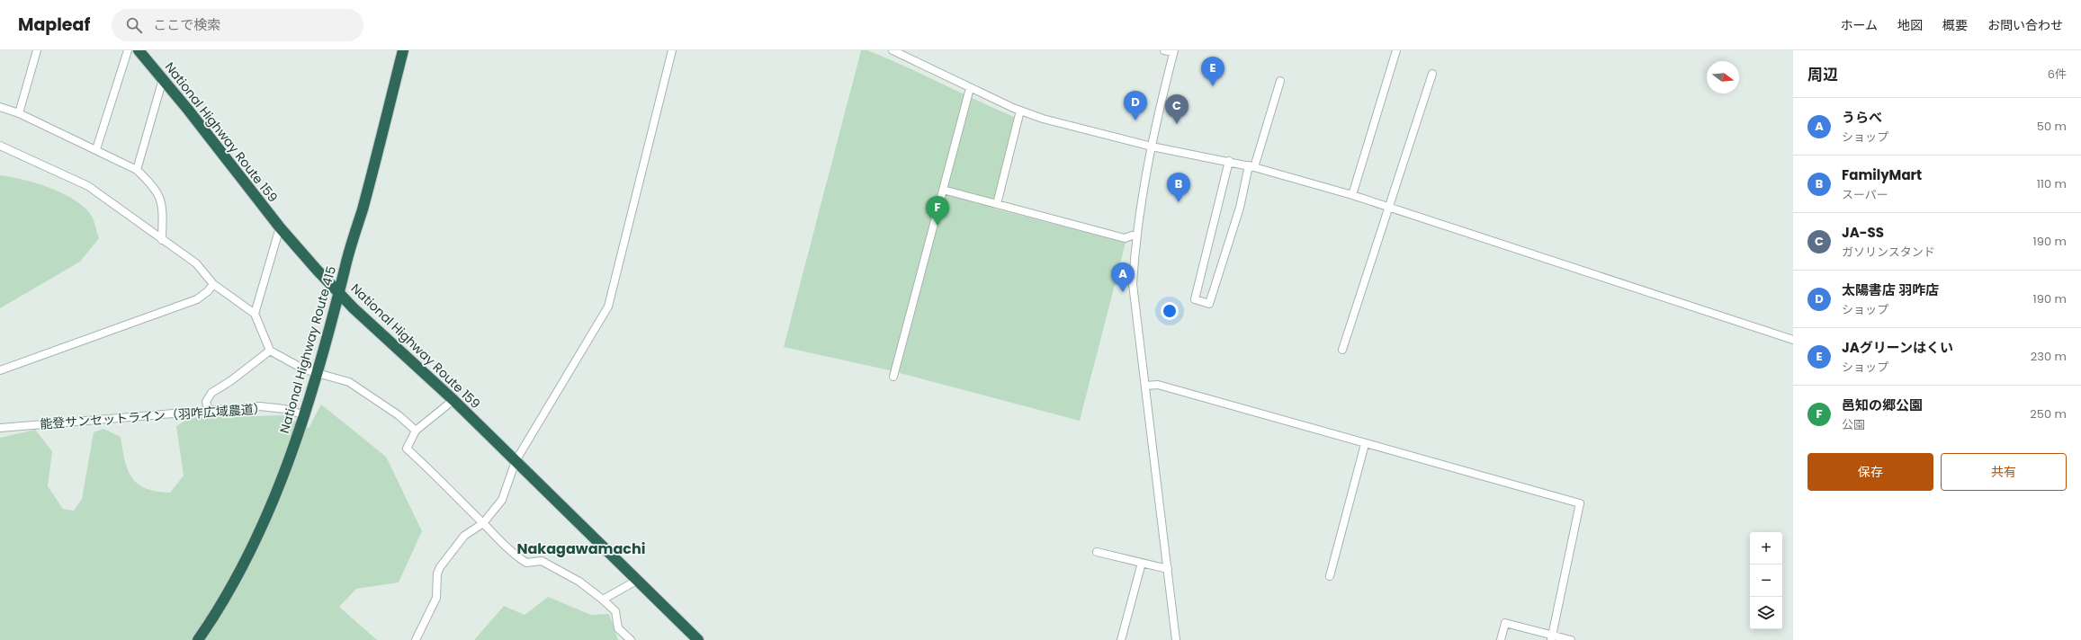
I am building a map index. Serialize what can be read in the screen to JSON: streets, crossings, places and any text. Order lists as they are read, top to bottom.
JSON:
{
  "streets": {
    "highway": ["National Highway Route 159", "National Highway Route 415"],
    "street": ["能登サンセットライン（羽咋広域農道）"]
  },
  "crossings": [
    ["National Highway Route 159", "National Highway Route 415"],
    ["National Highway Route 415", "能登サンセットライン（羽咋広域農道）"]
  ],
  "districts": ["Nakagawamachi"],
  "north": "right",
  "page": {
    "header": "Mapleaf",
    "search": "ここで検索",
    "nav": [
      "ホーム",
      "地図",
      "概要",
      "お問い合わせ"
    ],
    "heading": ["周辺", "6件"],
    "pins": [
      "E",
      "D",
      "C",
      "B",
      "F",
      "A"
    ],
    "list": [
      {
        "mark": "A",
        "name": "うらべ",
        "note": "ショップ",
        "value": "50 m"
      },
      {
        "mark": "B",
        "name": "FamilyMart",
        "note": "スーパー",
        "value": "110 m"
      },
      {
        "mark": "C",
        "name": "JA-SS",
        "note": "ガソリンスタンド",
        "value": "190 m"
      },
      {
        "mark": "D",
        "name": "太陽書店 羽咋店",
        "note": "ショップ",
        "value": "190 m"
      },
      {
        "mark": "E",
        "name": "JAグリーンはくい",
        "note": "ショップ",
        "value": "230 m"
      },
      {
        "mark": "F",
        "name": "邑知の郷公園",
        "note": "公園",
        "value": "250 m"
      }
    ],
    "buttons": ["保存", "共有"],
    "map_buttons": ["+", "−"]
  }
}
